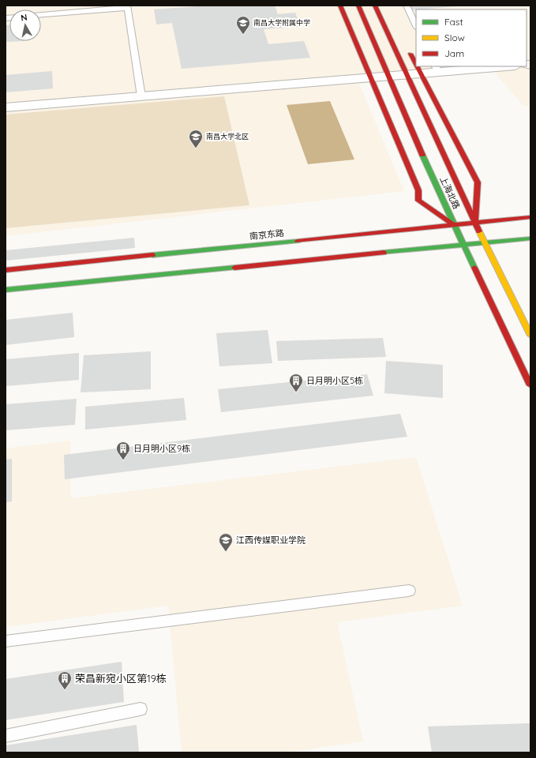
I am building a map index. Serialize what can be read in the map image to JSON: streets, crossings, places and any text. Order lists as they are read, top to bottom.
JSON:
{
  "streets": {
    "main road": ["上海北路", "南京东路"]
  },
  "crossings": [
    ["上海北路", "南京东路"]
  ],
  "places": {
    "school or university": ["南昌大学附属中学", "南昌大学北区", "江西传媒职业学院"],
    "building": ["日月明小区5栋", "日月明小区9栋", "荣昌新宛小区第19栋"]
  },
  "legend": ["Fast", "Slow", "Jam"],
  "north": "top"
}
